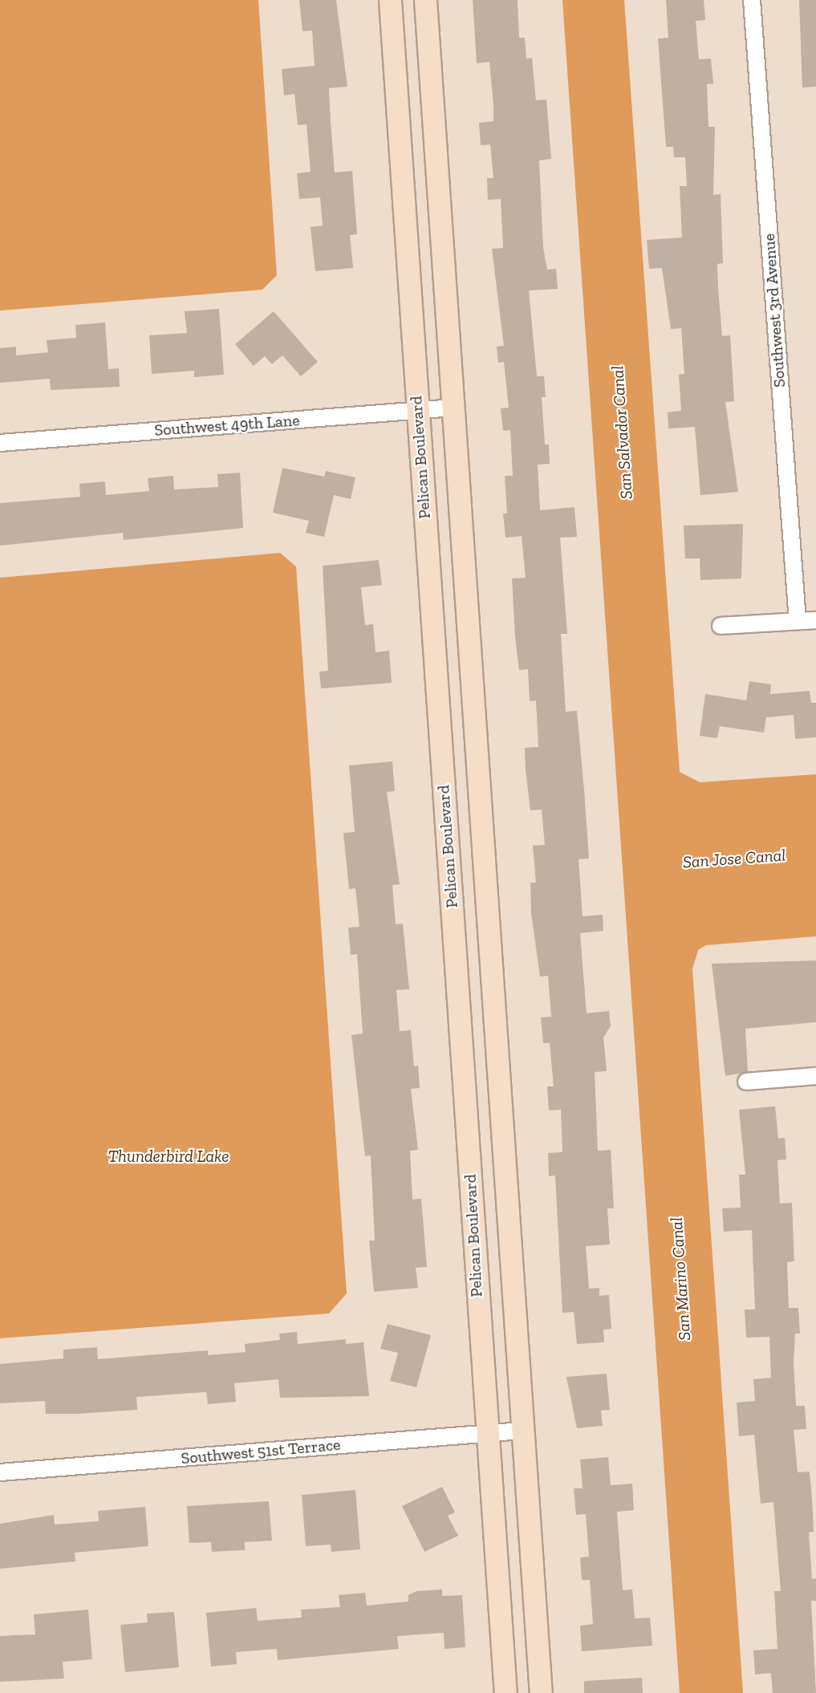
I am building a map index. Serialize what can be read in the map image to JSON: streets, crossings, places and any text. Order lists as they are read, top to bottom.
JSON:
{
  "streets": {
    "street": [
      "Southwest 3rd Avenue",
      "Southwest 49th Lane",
      "Pelican Boulevard",
      "Southwest 51st Terrace"
    ]
  },
  "crossings": [
    ["Southwest 49th Lane", "Pelican Boulevard"],
    ["Pelican Boulevard", "Southwest 51st Terrace"]
  ],
  "water": [
    "San Salvador Canal",
    "San Jose Canal",
    "Thunderbird Lake",
    "San Marino Canal"
  ]
}
